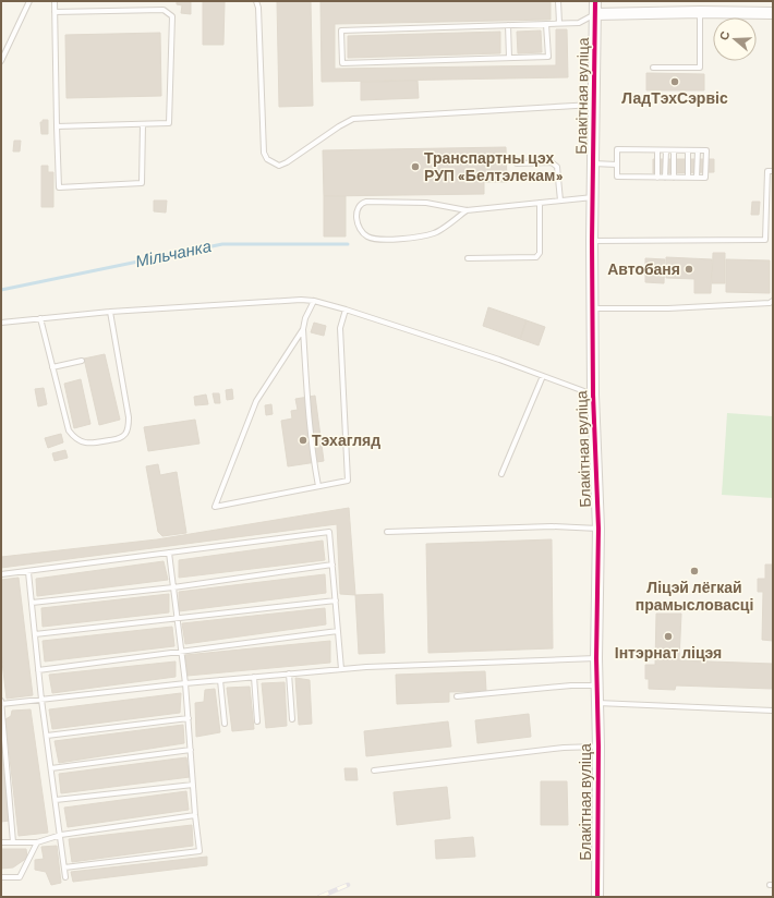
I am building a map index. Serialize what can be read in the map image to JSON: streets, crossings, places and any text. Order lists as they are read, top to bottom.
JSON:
{
  "streets": {
    "street": ["Блакітная вуліца"]
  },
  "water": ["Мільчанка"],
  "places": [
    "ЛадТэхСэрвіс",
    "Транспартны цэх РУП «Белтэлекам»",
    "Автобаня",
    "Тэхагляд",
    "Ліцэй лёгкай прамысловасці",
    "Інтэрнат ліцэя"
  ],
  "north": "left"
}
